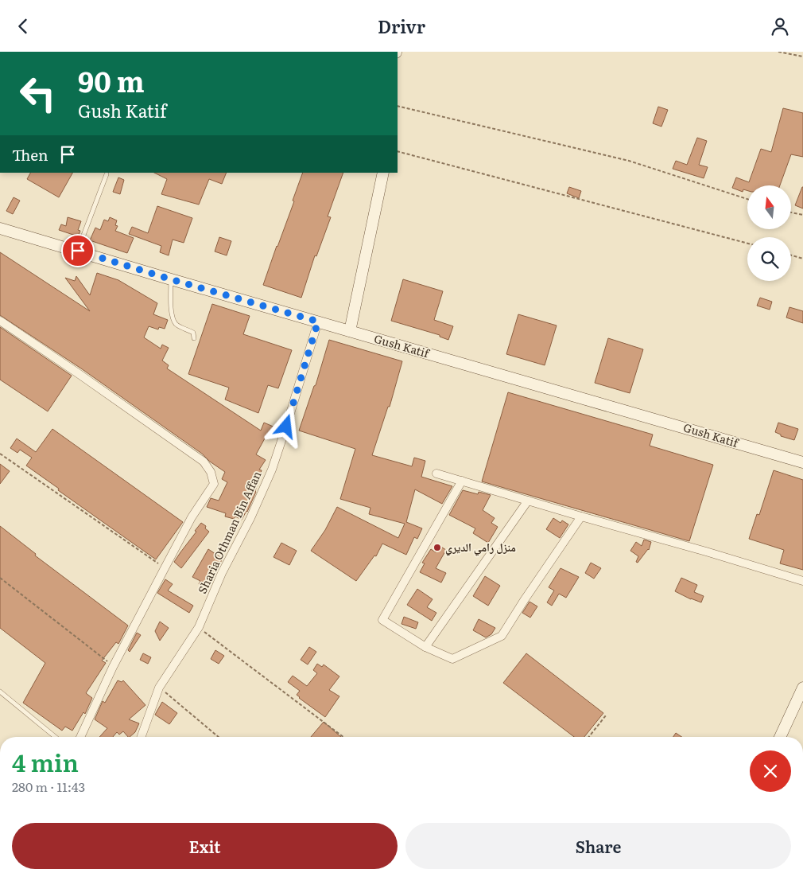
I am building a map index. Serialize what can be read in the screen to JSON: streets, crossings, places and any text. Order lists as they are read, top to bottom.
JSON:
{
  "streets": {
    "main road": ["Gush Katif"],
    "street": ["Sharia Othman Bin Affan"]
  },
  "crossings": [
    ["Gush Katif", "Sharia Othman Bin Affan"]
  ],
  "places": ["منزل رامي الديري"],
  "north": "top",
  "page": {
    "header": "Drivr",
    "turn": ["90 m", "Gush Katif"],
    "then": "Then",
    "heading": ["4 min", "280 m · 11:43"],
    "buttons": ["Exit", "Share"]
  }
}
